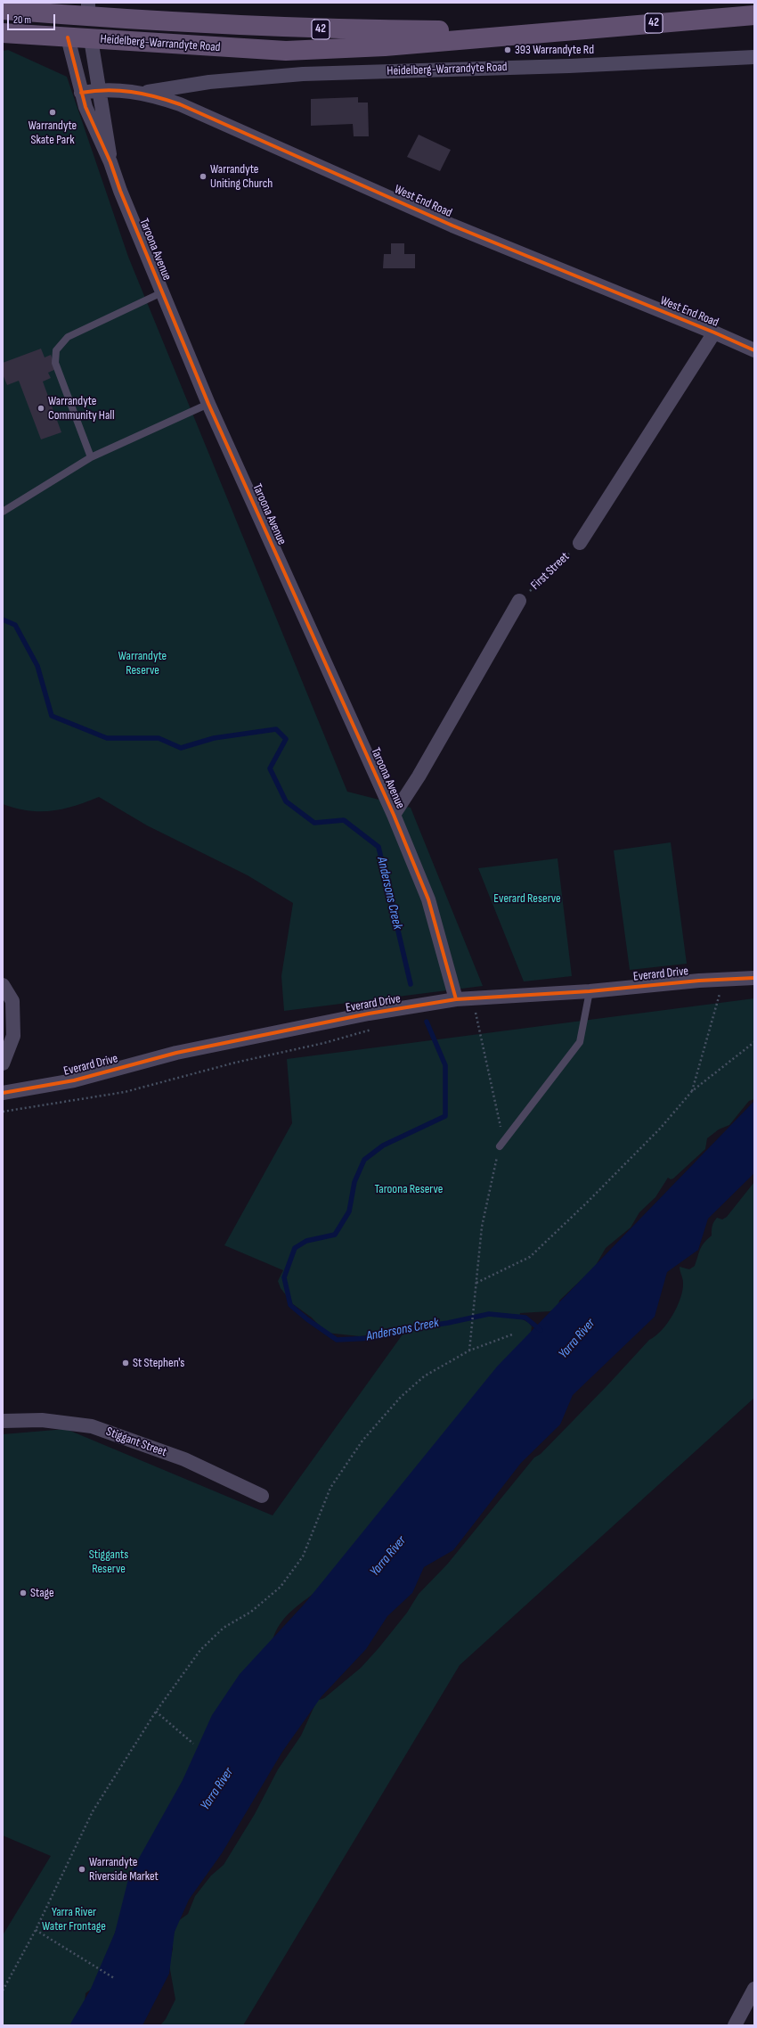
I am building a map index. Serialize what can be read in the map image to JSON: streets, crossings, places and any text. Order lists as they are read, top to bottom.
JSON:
{
  "streets": {
    "main road": ["42", "Heidelberg-Warrandyte Road"],
    "street": [
      "West End Road",
      "Taroona Avenue",
      "First Street",
      "Everard Drive",
      "Stiggant Street"
    ]
  },
  "crossings": [
    ["Heidelberg-Warrandyte Road", "West End Road"],
    ["Heidelberg-Warrandyte Road", "Taroona Avenue"],
    ["West End Road", "Taroona Avenue"],
    ["West End Road", "First Street"],
    ["Taroona Avenue", "Everard Drive"]
  ],
  "water": ["Andersons Creek", "Yarra River"],
  "parks": [
    "Warrandyte Reserve",
    "Everard Reserve",
    "Taroona Reserve",
    "Stiggants Reserve",
    "Yarra River Water Frontage"
  ],
  "places": [
    "393 Warrandyte Rd",
    "Warrandyte Skate Park",
    "Warrandyte Uniting Church",
    "Warrandyte Community Hall",
    "St Stephen's",
    "Stage",
    "Warrandyte Riverside Market"
  ],
  "scale_bar": "20 m"
}
